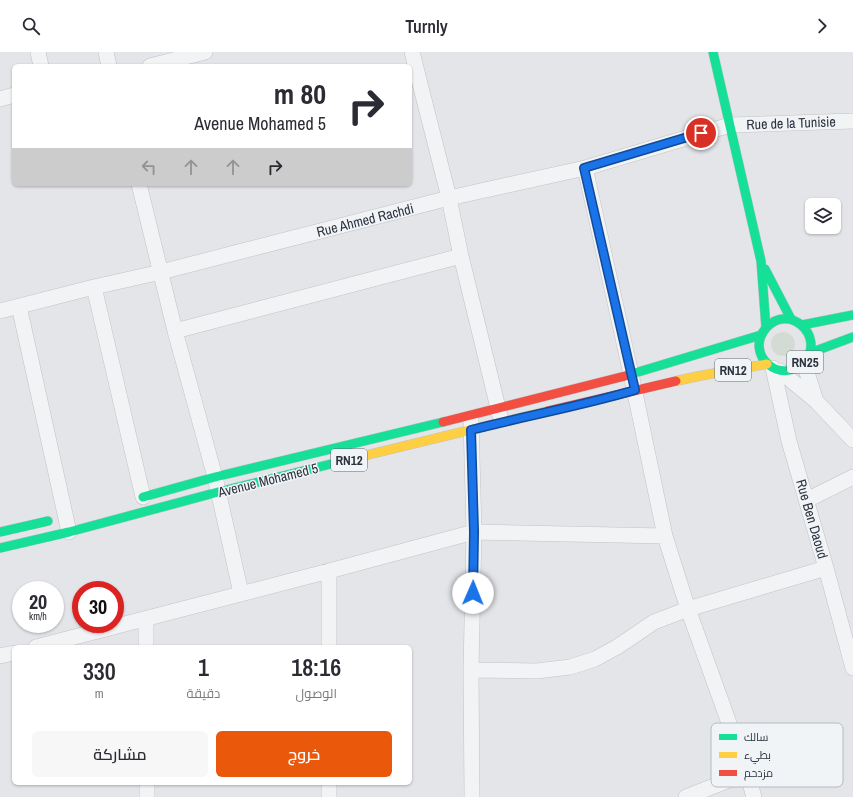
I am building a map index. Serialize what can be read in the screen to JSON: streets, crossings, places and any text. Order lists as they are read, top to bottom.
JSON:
{
  "streets": {
    "main road": ["RN25", "RN12", "Avenue Mohamed 5"],
    "street": ["Rue de la Tunisie", "Rue Ahmed Rachdi", "Rue Ben Daoud"]
  },
  "crossings": [
    ["Rue de la Tunisie", "Rue Ahmed Rachdi"],
    ["Rue de la Tunisie", "RN25"],
    ["Rue Ahmed Rachdi", "RN25"],
    ["RN25", "Avenue Mohamed 5"],
    ["RN25", "Rue Ben Daoud"],
    ["Avenue Mohamed 5", "Rue Ben Daoud"]
  ],
  "legend": ["سالك", "بطيء", "مزدحم"],
  "page": {
    "header": "Turnly",
    "turn": ["80 m", "Avenue Mohamed 5"],
    "speed": "20 km/h",
    "limit": "30",
    "eta": [
      "18:16",
      "الوصول",
      "1",
      "دقيقة",
      "330",
      "m"
    ],
    "buttons": ["خروج", "مشاركة"]
  }
}
